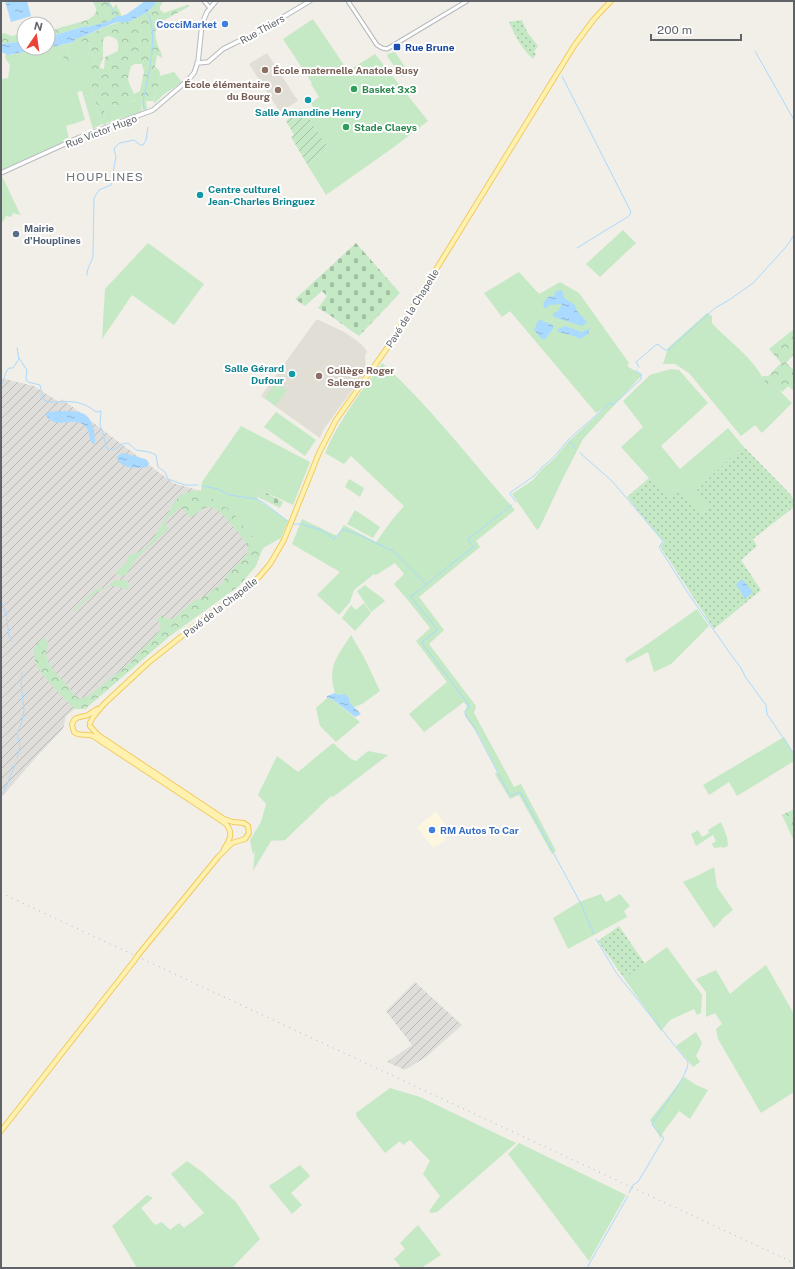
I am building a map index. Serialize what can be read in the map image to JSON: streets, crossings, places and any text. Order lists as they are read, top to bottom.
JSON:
{
  "streets": {
    "main road": ["Rue Thiers", "Rue Victor Hugo", "Pavé de la Chapelle"]
  },
  "crossings": [
    ["Rue Thiers", "Rue Victor Hugo"]
  ],
  "districts": ["HOUPLINES"],
  "places": {
    "other": [
      "CocciMarket",
      "École maternelle Anatole Busy",
      "Basket 3x3",
      "École élémentaire du Bourg",
      "Salle Amandine Henry",
      "Stade Claeys",
      "Centre culturel Jean-Charles Bringuez",
      "Mairie d'Houplines",
      "Salle Gérard Dufour",
      "Collège Roger Salengro",
      "RM Autos To Car"
    ],
    "transit": ["Rue Brune"]
  },
  "scale_bar": "200 m",
  "north": "top"
}
